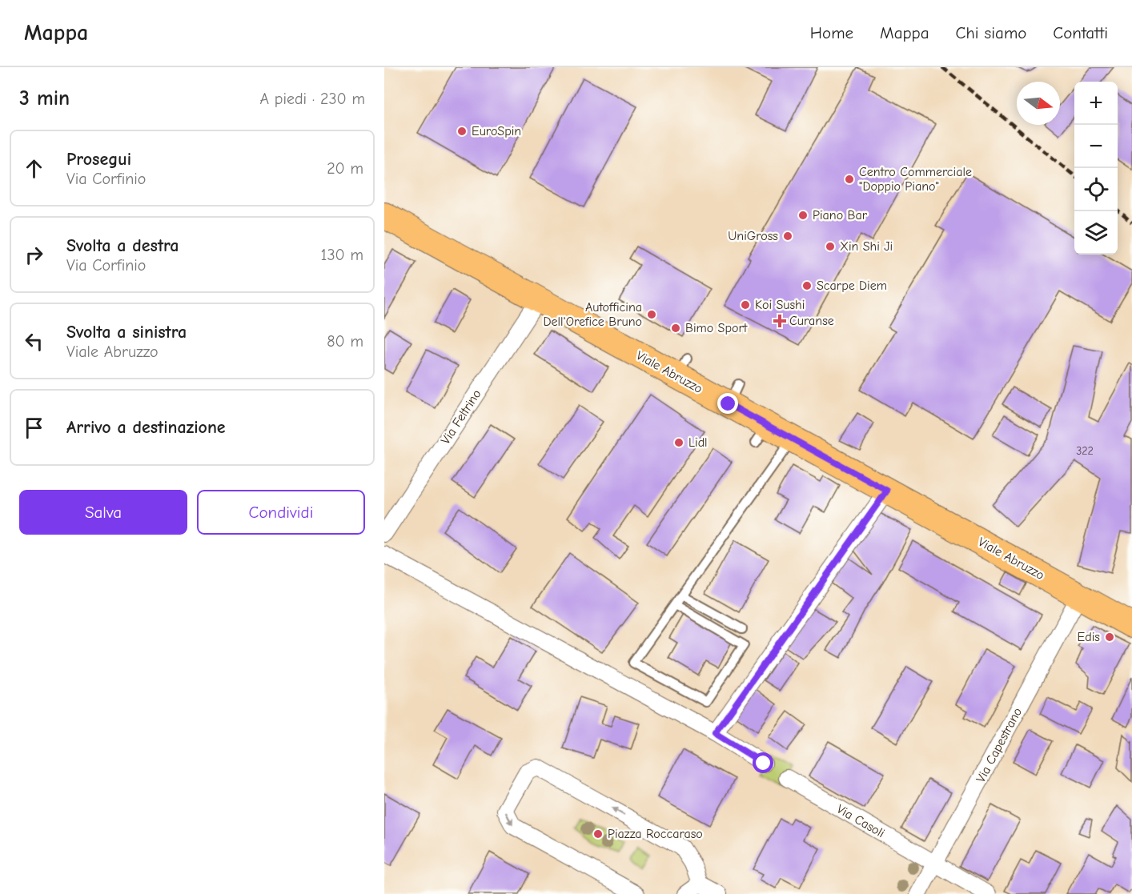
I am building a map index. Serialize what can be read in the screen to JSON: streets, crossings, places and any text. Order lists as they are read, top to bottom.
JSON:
{
  "streets": {
    "main road": ["Viale Abruzzo"],
    "street": ["Via Feltrino", "Via Capestrano", "Via Casoli"]
  },
  "crossings": [
    ["Viale Abruzzo", "Via Feltrino"],
    ["Viale Abruzzo", "Via Capestrano"],
    ["Via Capestrano", "Via Casoli"]
  ],
  "places": {
    "other": [
      "EuroSpin",
      "Centro Commerciale \"Doppio Piano\"",
      "Piano Bar",
      "UniGross",
      "Xin Shi Ji",
      "Scarpe Diem",
      "Koi Sushi",
      "Autofficina Dell'Orefice Bruno",
      "Bimo Sport",
      "Lidl",
      "Edis",
      "Piazza Roccaraso"
    ],
    "health": ["Curanse"]
  },
  "house_numbers": ["322"],
  "north": "right",
  "page": {
    "header": "Mappa",
    "nav": [
      "Home",
      "Mappa",
      "Chi siamo",
      "Contatti"
    ],
    "heading": ["3 min", "A piedi · 230 m"],
    "map_buttons": ["+", "−"],
    "list": [
      ["Prosegui", "Via Corfinio", "20 m"],
      ["Svolta a destra", "Via Corfinio", "130 m"],
      ["Svolta a sinistra", "Viale Abruzzo", "80 m"],
      "Arrivo a destinazione"
    ],
    "buttons": ["Salva", "Condividi"]
  }
}
